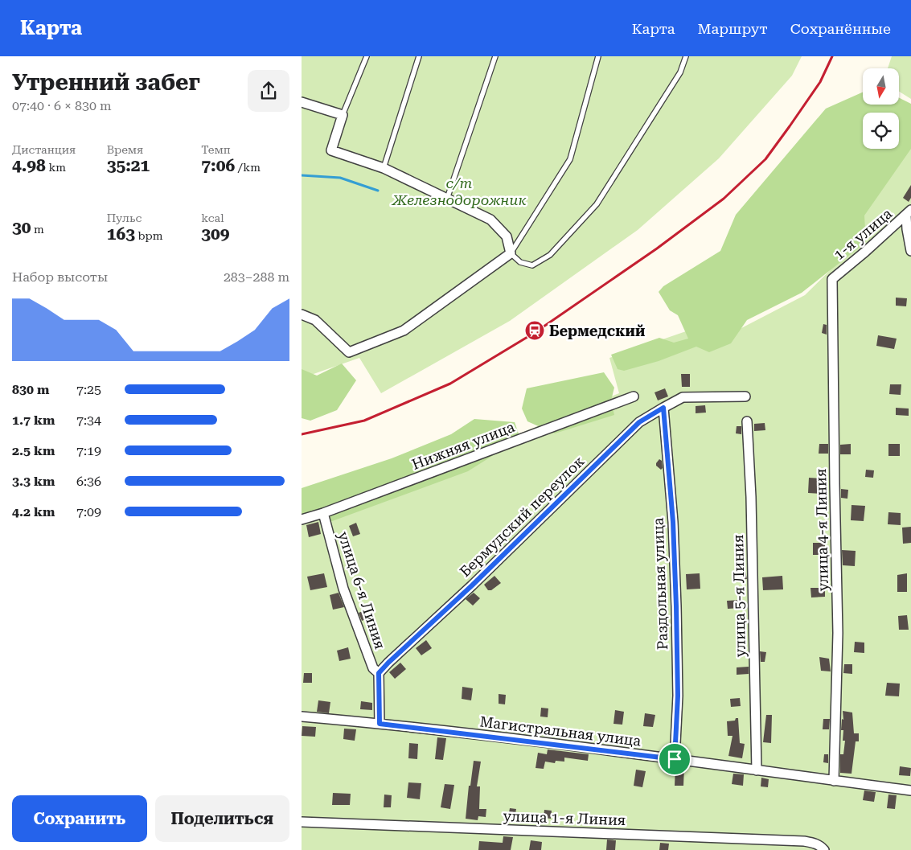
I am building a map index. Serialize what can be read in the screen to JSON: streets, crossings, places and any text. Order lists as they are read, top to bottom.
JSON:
{
  "streets": {
    "street": [
      "1-я улица",
      "Нижняя улица",
      "Бермудский переулок",
      "улица 4-я Линия",
      "Раздольная улица",
      "улица 6-я Линия",
      "улица 5-я Линия",
      "Магистральная улица",
      "улица 1-я Линия"
    ]
  },
  "crossings": [
    ["1-я улица", "улица 4-я Линия"],
    ["Нижняя улица", "улица 6-я Линия"],
    ["Бермудский переулок", "Раздольная улица"],
    ["Бермудский переулок", "улица 6-я Линия"],
    ["улица 4-я Линия", "Магистральная улица"],
    ["Раздольная улица", "Магистральная улица"],
    ["улица 5-я Линия", "Магистральная улица"]
  ],
  "parks": ["с/т Железнодорожник"],
  "places": {
    "station": ["Бермедский"]
  },
  "north": "bottom",
  "page": {
    "header": "Карта",
    "nav": ["Карта", "Маршрут", "Сохранённые"],
    "heading": ["Утренний забег", "07:40 · 6 × 830 m"],
    "stats": [
      ["Дистанция", "4.98 km"],
      ["Время", "35:21"],
      ["Темп", "7:06 /km"],
      ["30 m"],
      ["Пульс", "163 bpm"],
      ["kcal", "309"]
    ],
    "chart": ["Набор высоты", "283–288 m"],
    "list": [
      {
        "name": "830 m",
        "note": "7:25"
      },
      {
        "name": "1.7 km",
        "note": "7:34"
      },
      {
        "name": "2.5 km",
        "note": "7:19"
      },
      {
        "name": "3.3 km",
        "note": "6:36"
      },
      {
        "name": "4.2 km",
        "note": "7:09"
      }
    ],
    "buttons": ["Сохранить", "Поделиться"]
  }
}
